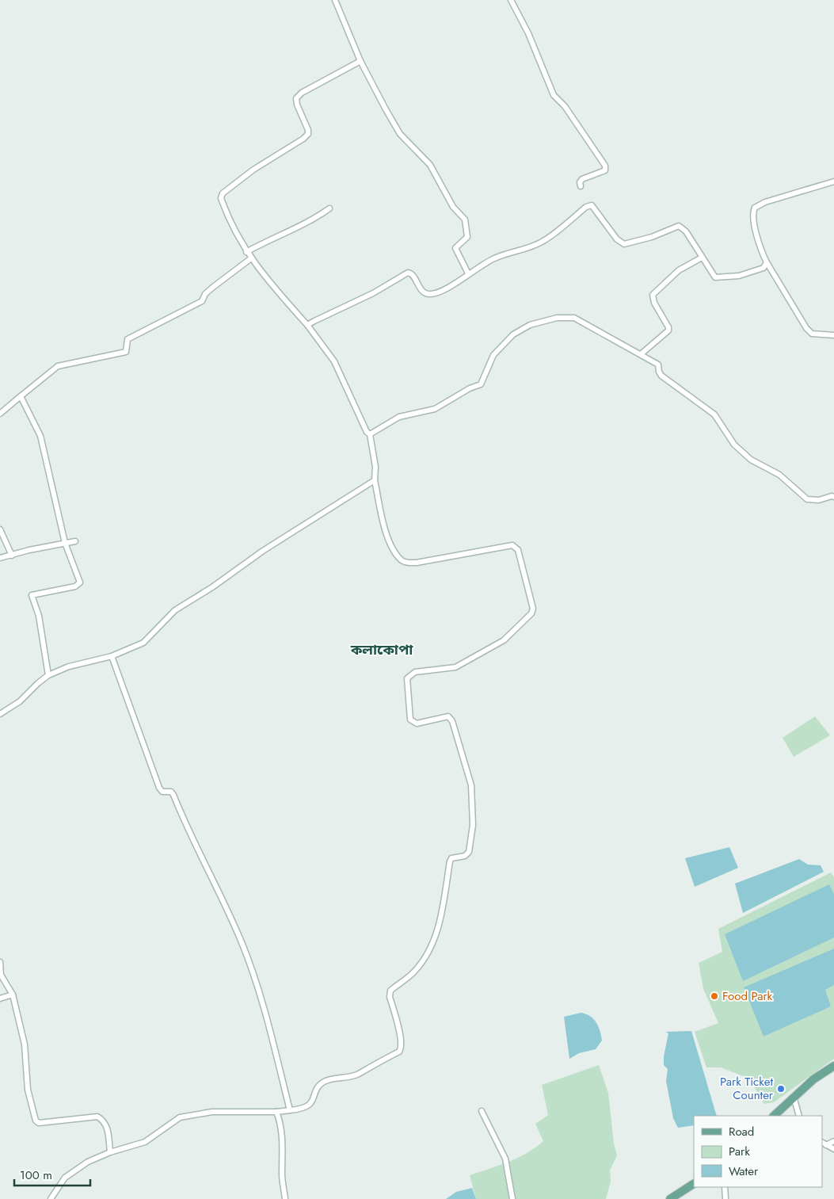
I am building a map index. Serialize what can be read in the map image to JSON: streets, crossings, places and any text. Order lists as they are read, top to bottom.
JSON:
{
  "districts": ["কলাকোপা"],
  "places": ["Food Park", "Park Ticket Counter"],
  "legend": ["Road", "Park", "Water"],
  "scale_bar": "100 m"
}
